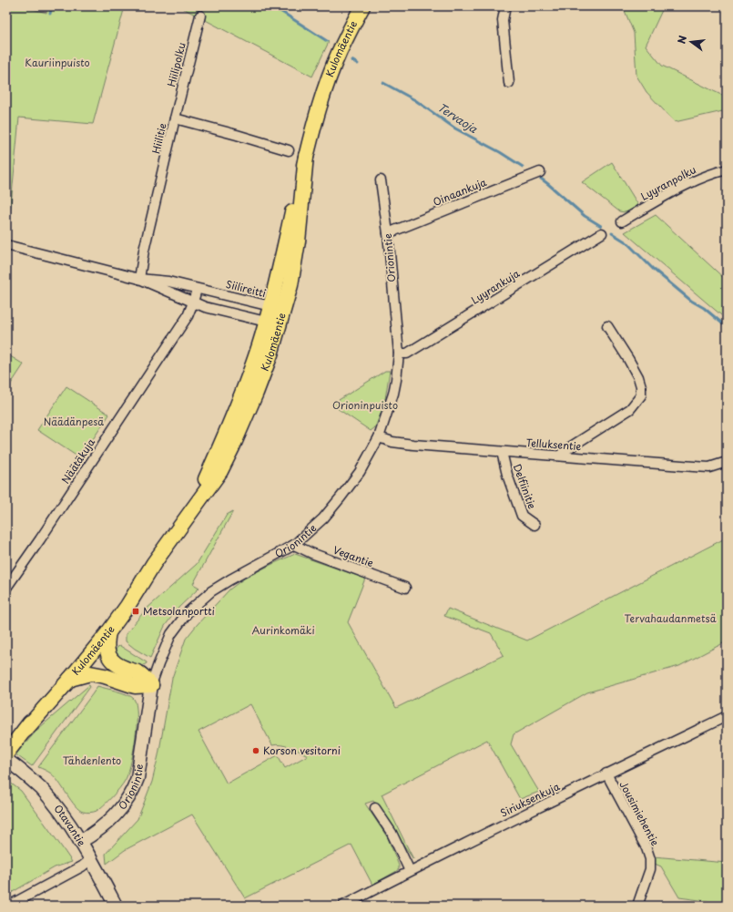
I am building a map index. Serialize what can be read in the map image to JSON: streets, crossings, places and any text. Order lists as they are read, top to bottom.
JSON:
{
  "streets": {
    "main road": ["Kulomäentie", "Orionintie", "Otavantie"],
    "street": [
      "Hiilipolku",
      "Hiilitie",
      "Lyyranpolku",
      "Oinaankuja",
      "Lyyrankuja",
      "Siilireitti",
      "Telluksentie",
      "Näätäkuja",
      "Delfiinitie",
      "Vegantie",
      "Siriuksenkuja",
      "Jousimiehentie"
    ]
  },
  "crossings": [
    ["Kulomäentie", "Siilireitti"],
    ["Hiilipolku", "Hiilitie"],
    ["Hiilitie", "Siilireitti"],
    ["Oinaankuja", "Orionintie"],
    ["Orionintie", "Lyyrankuja"],
    ["Orionintie", "Telluksentie"],
    ["Orionintie", "Vegantie"],
    ["Orionintie", "Otavantie"],
    ["Siilireitti", "Näätäkuja"],
    ["Telluksentie", "Delfiinitie"],
    ["Siriuksenkuja", "Jousimiehentie"]
  ],
  "water": ["Tervaoja"],
  "parks": [
    "Kauriinpuisto",
    "Orioninpuisto",
    "Näädänpesä",
    "Tervahaudanmetsä",
    "Aurinkomäki",
    "Tähdenlento"
  ],
  "places": {
    "transit": ["Metsolanportti"],
    "other": ["Korson vesitorni"]
  },
  "north": "left"
}
